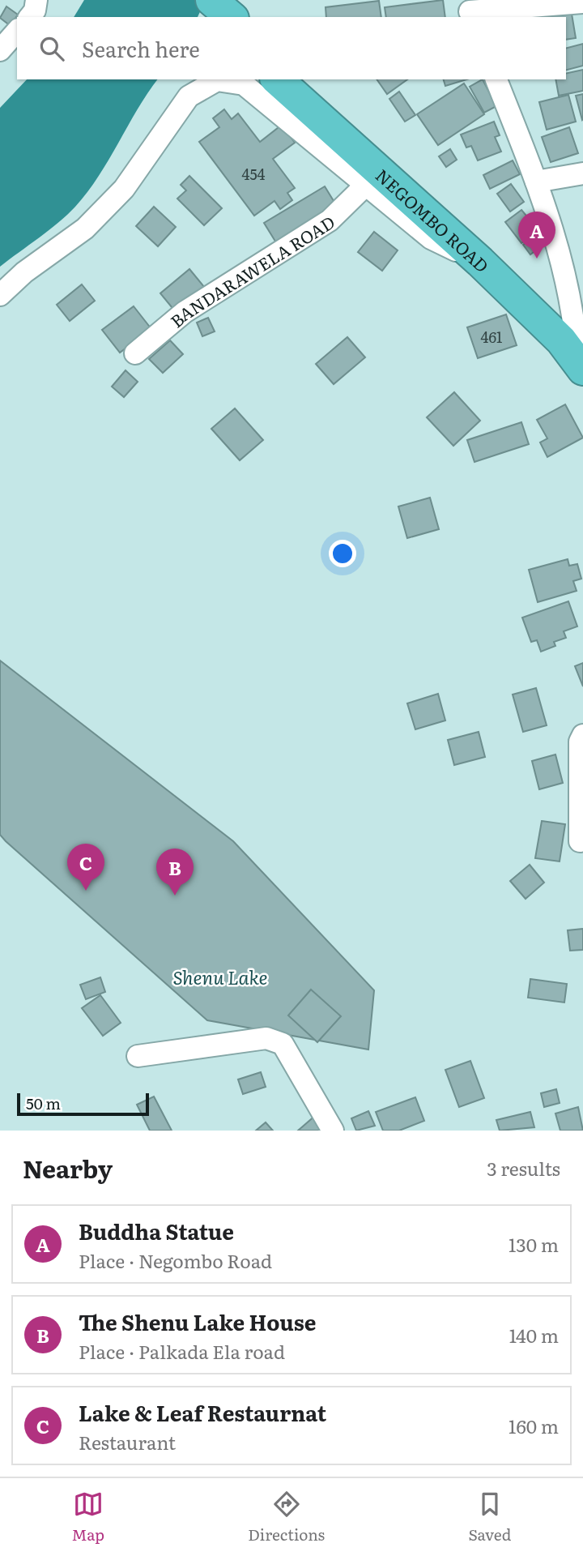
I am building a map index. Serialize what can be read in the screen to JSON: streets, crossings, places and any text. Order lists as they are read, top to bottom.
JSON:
{
  "streets": {
    "highway": ["NEGOMBO ROAD"],
    "street": ["BANDARAWELA ROAD"]
  },
  "water": ["Shenu Lake"],
  "house_numbers": ["454", "461"],
  "scale_bar": "50 m",
  "page": {
    "search": "Search here",
    "pins": ["A", "C", "B"],
    "scale": "50 m",
    "heading": ["Nearby", "3 results"],
    "list": [
      {
        "mark": "A",
        "name": "Buddha Statue",
        "note": "Place · Negombo Road",
        "value": "130 m"
      },
      {
        "mark": "B",
        "name": "The Shenu Lake House",
        "note": "Place · Palkada Ela road",
        "value": "140 m"
      },
      {
        "mark": "C",
        "name": "Lake & Leaf Restaurnat",
        "note": "Restaurant",
        "value": "160 m"
      }
    ],
    "nav": ["Map", "Directions", "Saved"]
  }
}
